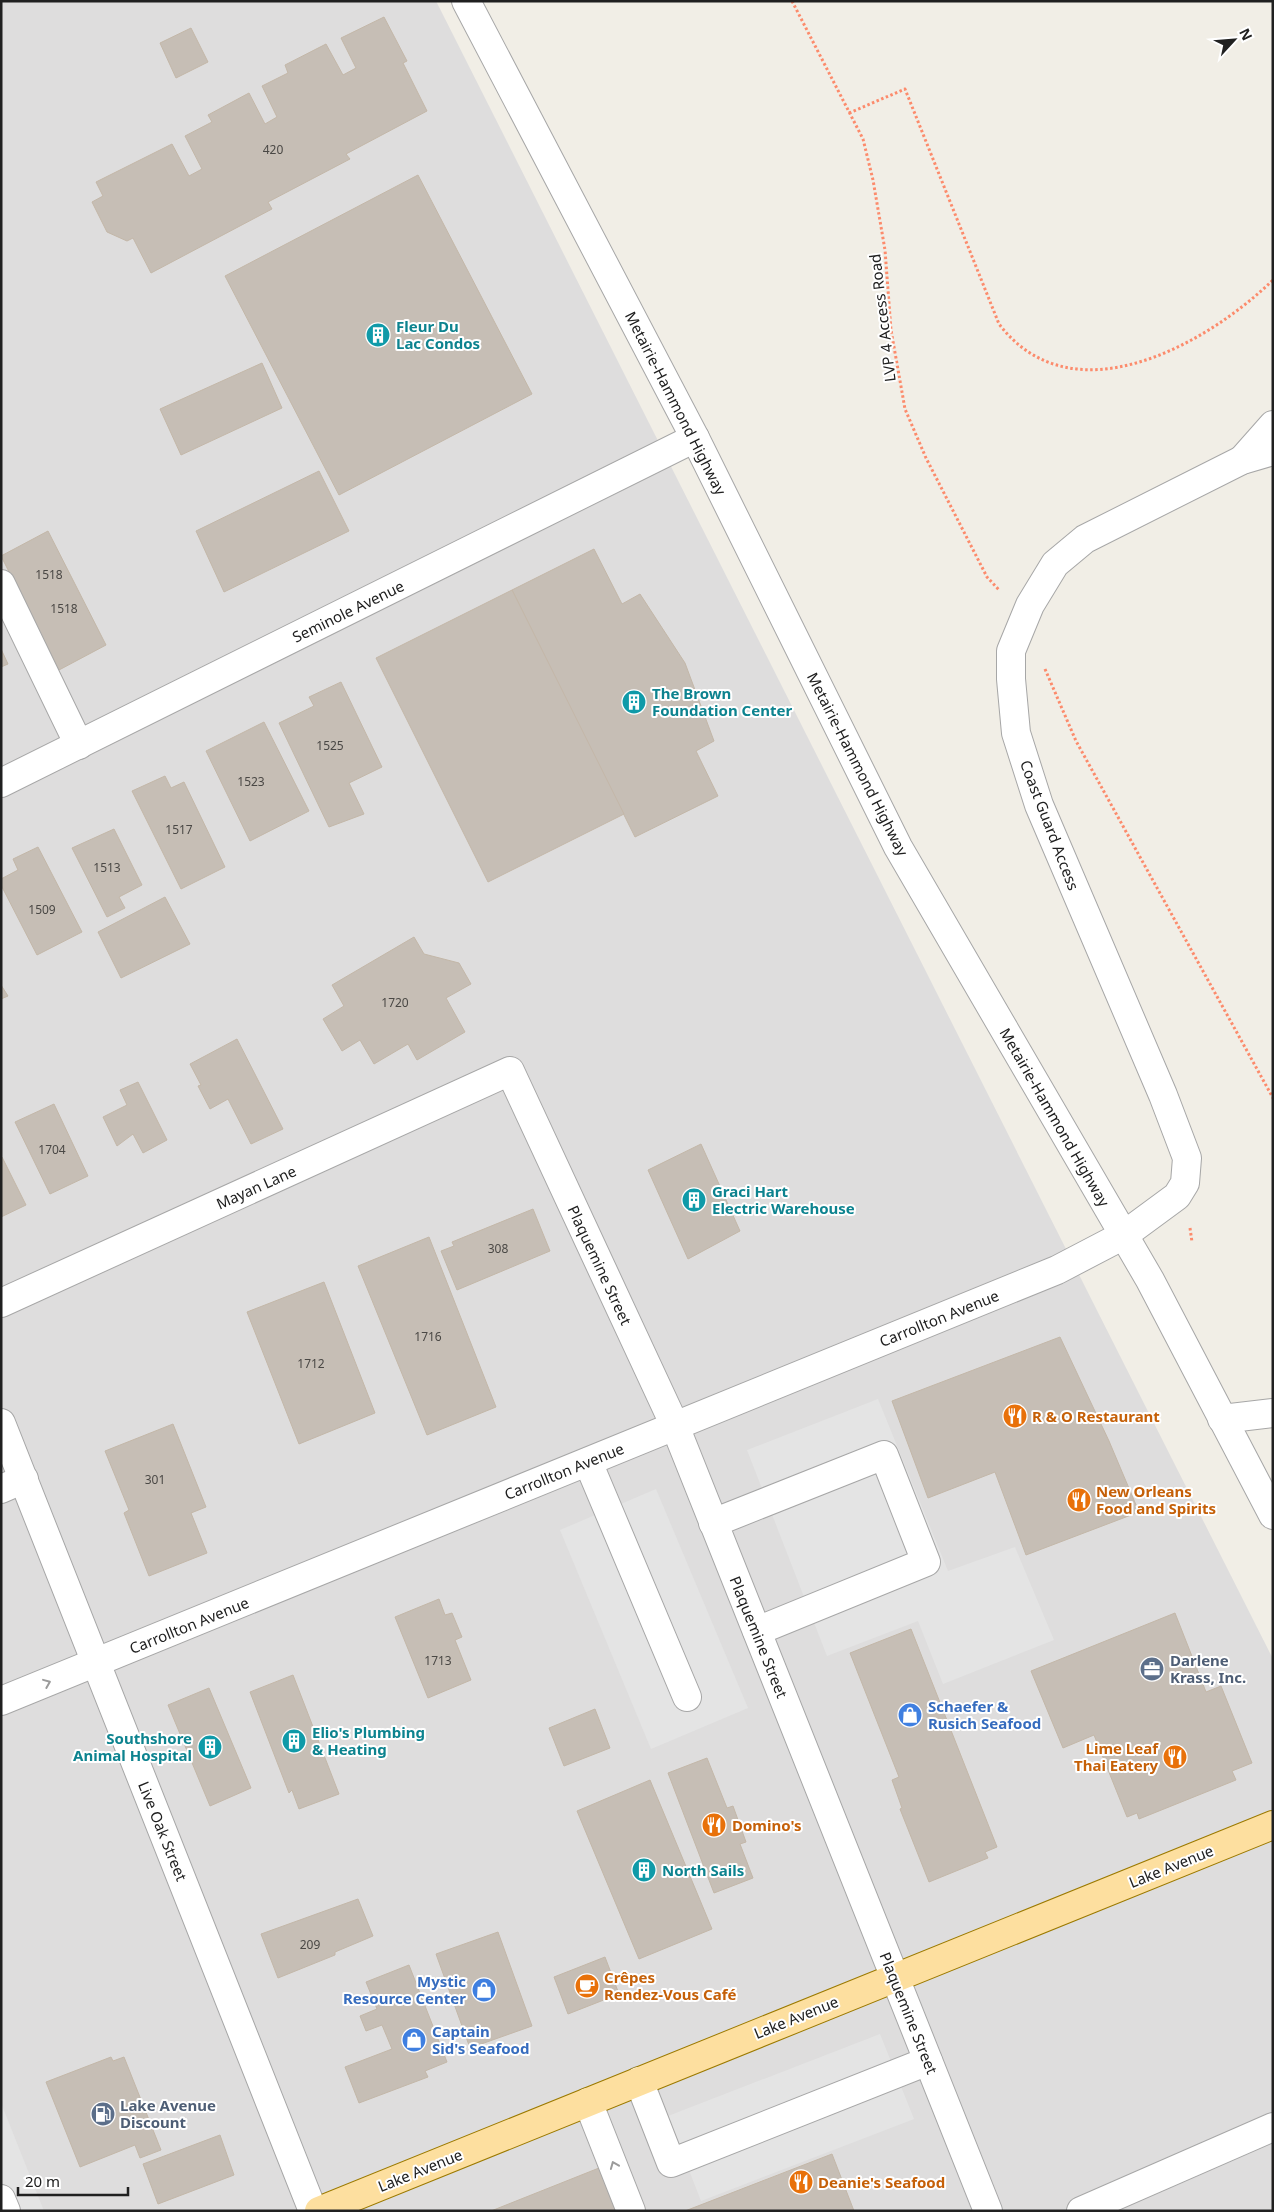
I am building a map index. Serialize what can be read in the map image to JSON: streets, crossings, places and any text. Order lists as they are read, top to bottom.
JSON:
{
  "streets": {
    "main road": ["Lake Avenue"],
    "street": [
      "Metairie-Hammond Highway",
      "Seminole Avenue",
      "Coast Guard Access",
      "Mayan Lane",
      "Plaquemine Street",
      "Carrollton Avenue",
      "Live Oak Street"
    ],
    "path": ["LVP 4 Access Road"]
  },
  "crossings": [
    ["LVP 4 Access Road", "Coast Guard Access"],
    ["Metairie-Hammond Highway", "Seminole Avenue"],
    ["Metairie-Hammond Highway", "Coast Guard Access"],
    ["Metairie-Hammond Highway", "Carrollton Avenue"],
    ["Coast Guard Access", "Carrollton Avenue"],
    ["Mayan Lane", "Plaquemine Street"],
    ["Plaquemine Street", "Carrollton Avenue"],
    ["Plaquemine Street", "Lake Avenue"],
    ["Carrollton Avenue", "Live Oak Street"]
  ],
  "places": {
    "building": [
      "Fleur Du Lac Condos",
      "The Brown Foundation Center",
      "Graci Hart Electric Warehouse",
      "Elio's Plumbing & Heating",
      "Southshore Animal Hospital",
      "North Sails"
    ],
    "restaurant": [
      "R & O Restaurant",
      "New Orleans Food and Spirits",
      "Lime Leaf Thai Eatery",
      "Domino's",
      "Deanie's Seafood"
    ],
    "office": ["Darlene Krass, Inc."],
    "shop": ["Schaefer & Rusich Seafood", "Mystic Resource Center", "Captain Sid's Seafood"],
    "cafe": ["Crêpes Rendez-Vous Café"],
    "fuel station": ["Lake Avenue Discount"]
  },
  "house_numbers": [
    "420",
    "1518",
    "1518",
    "1525",
    "1523",
    "1517",
    "1513",
    "1509",
    "1720",
    "1704",
    "308",
    "1716",
    "1712",
    "301",
    "1713",
    "209"
  ],
  "scale_bar": "20 m",
  "north": "top right"
}
